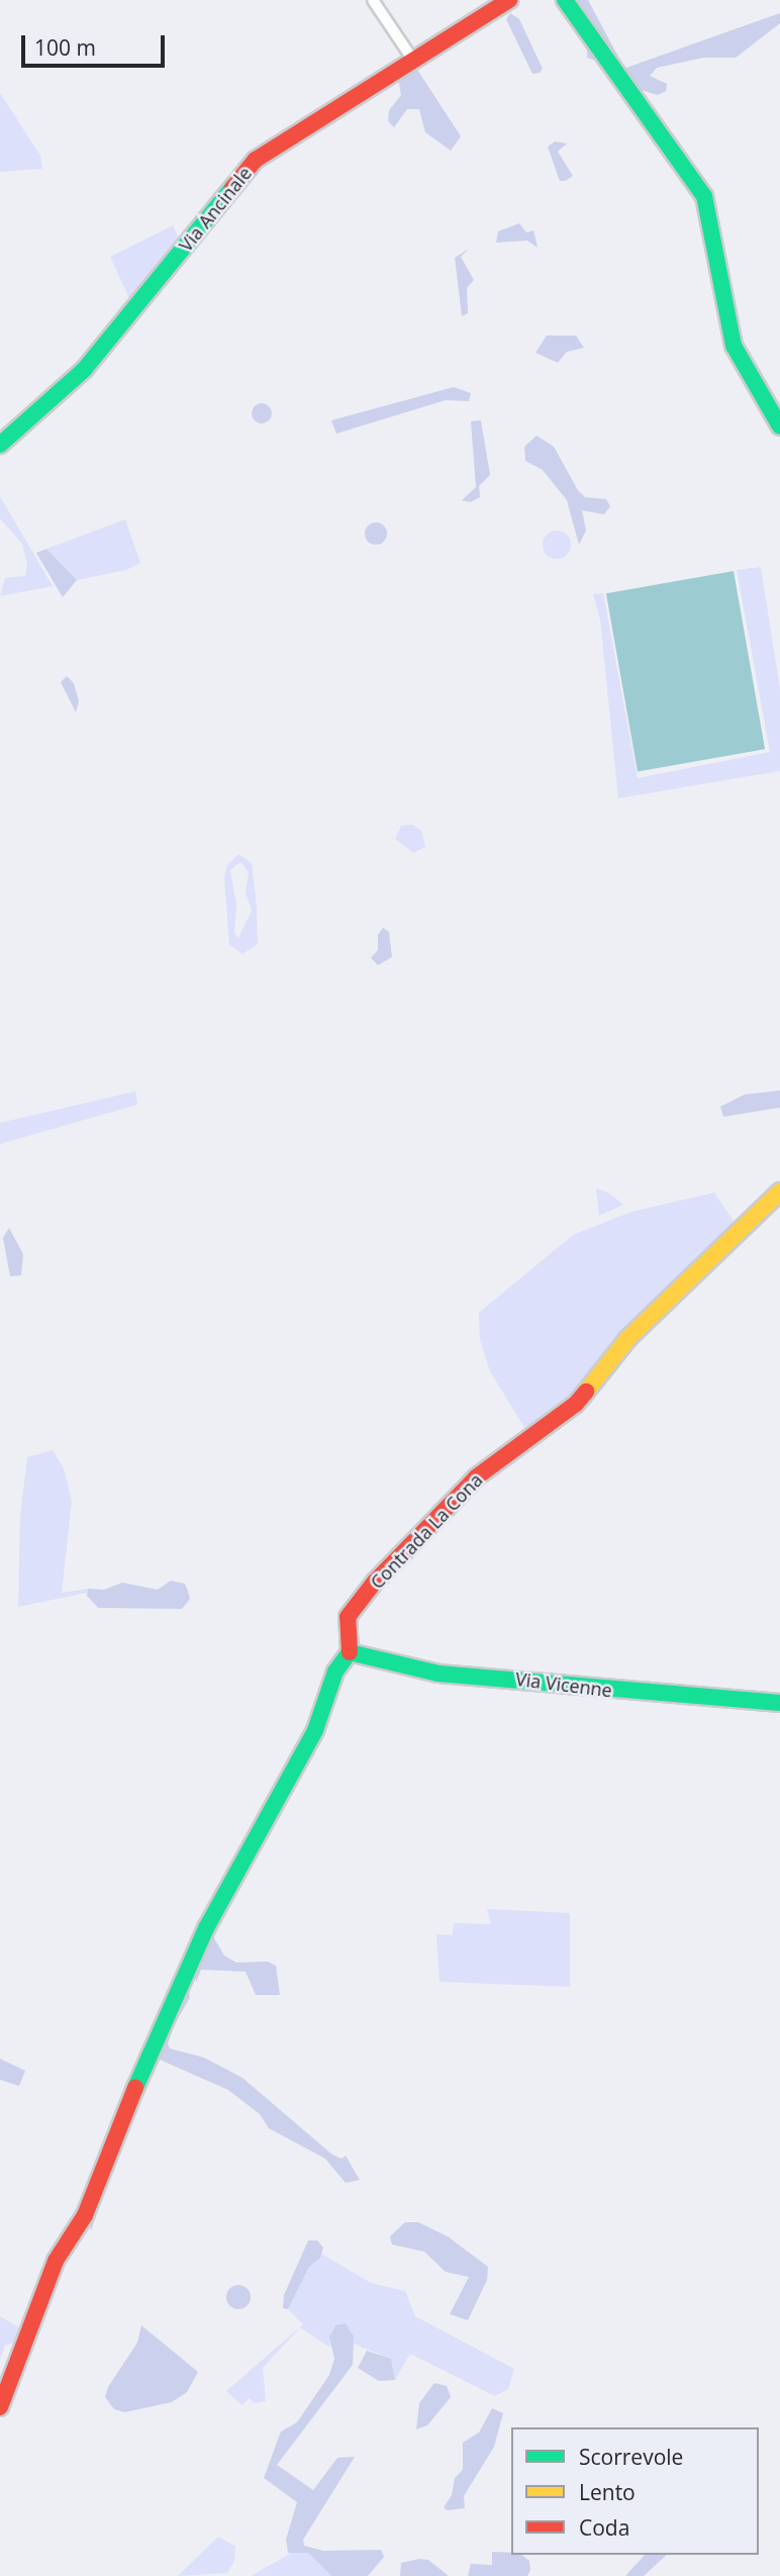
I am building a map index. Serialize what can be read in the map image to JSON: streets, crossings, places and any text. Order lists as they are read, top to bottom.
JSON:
{
  "streets": {
    "street": ["Via Ancinale", "Contrada La Cona", "Via Vicenne"]
  },
  "crossings": [
    ["Contrada La Cona", "Via Vicenne"]
  ],
  "legend": ["Scorrevole", "Lento", "Coda"],
  "scale_bar": "100 m"
}
